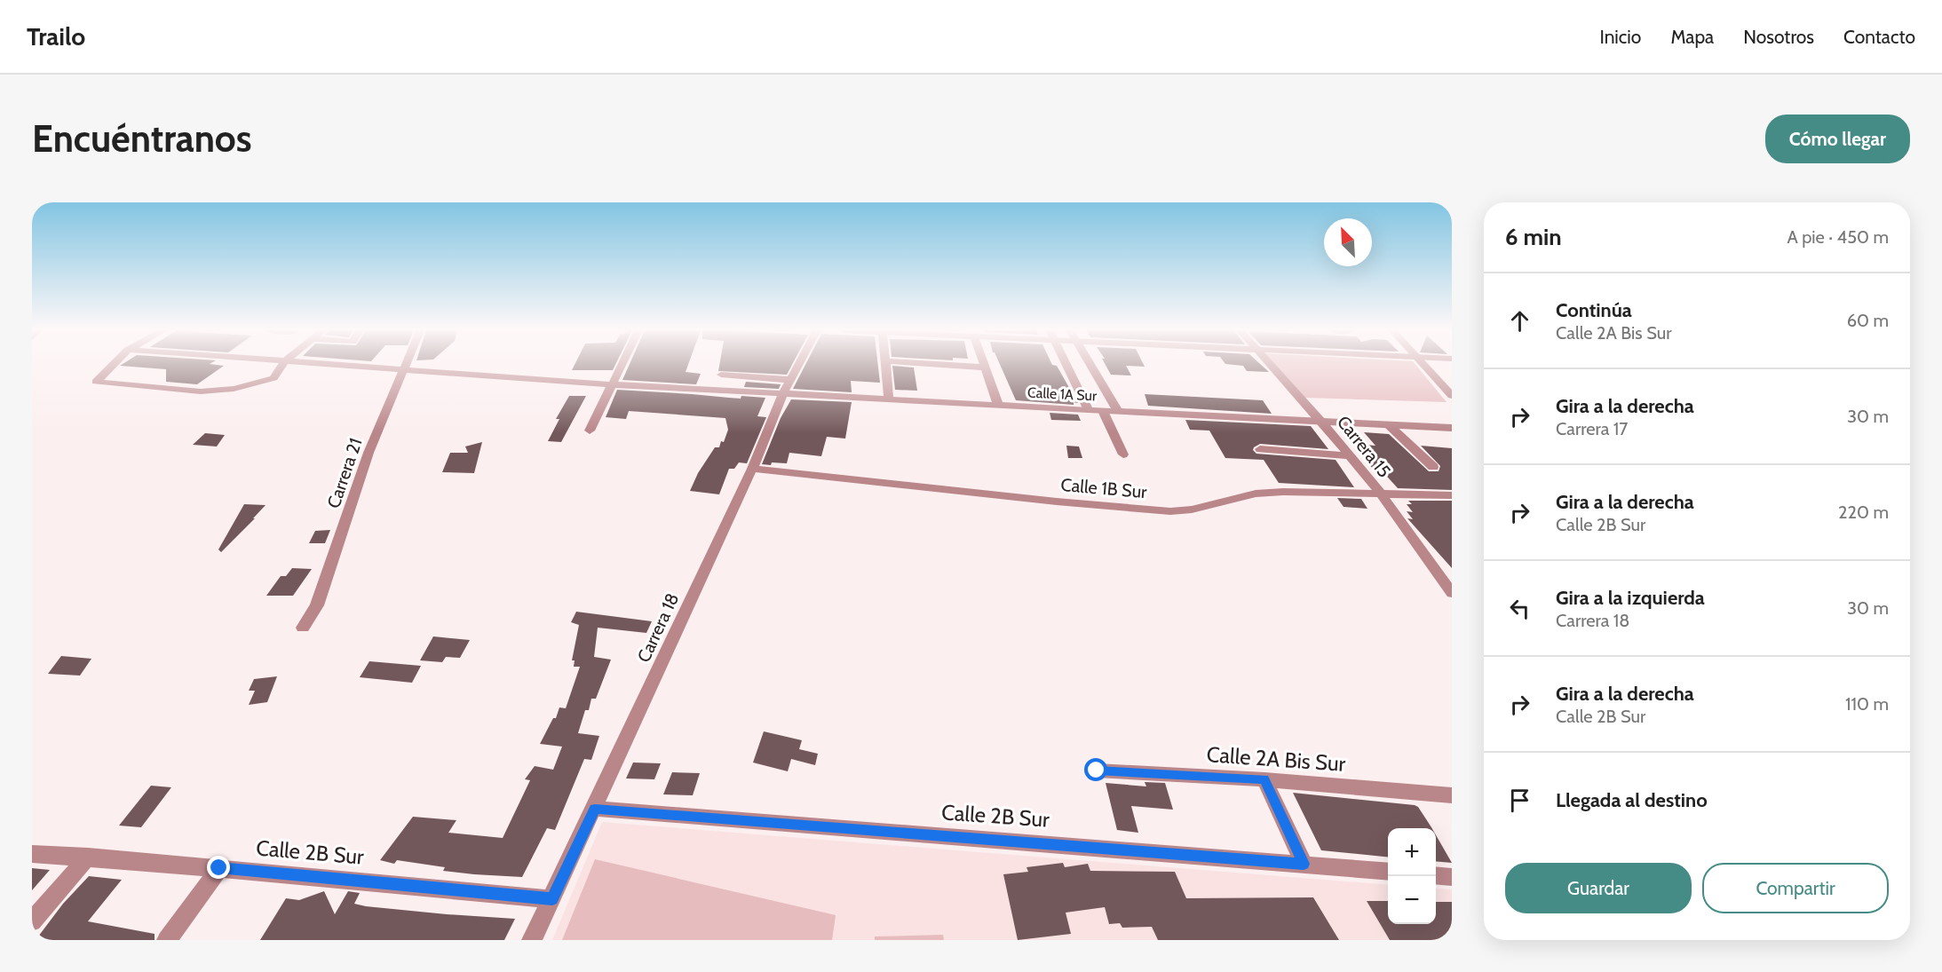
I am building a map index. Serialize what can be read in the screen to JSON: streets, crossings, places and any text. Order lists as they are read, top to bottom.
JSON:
{
  "streets": {
    "street": [
      "Calle 1A Sur",
      "Carrera 15",
      "Carrera 21",
      "Calle 1B Sur",
      "Carrera 18",
      "Calle 2A Bis Sur",
      "Calle 2B Sur"
    ]
  },
  "crossings": [
    ["Calle 1A Sur", "Carrera 15"],
    ["Calle 1A Sur", "Carrera 21"],
    ["Calle 1A Sur", "Carrera 18"],
    ["Carrera 15", "Calle 1B Sur"],
    ["Calle 1B Sur", "Carrera 18"],
    ["Carrera 18", "Calle 2B Sur"]
  ],
  "north": "top left",
  "page": {
    "header": "Trailo",
    "nav": [
      "Inicio",
      "Mapa",
      "Nosotros",
      "Contacto"
    ],
    "buttons": [
      "Cómo llegar",
      ["Guardar", "Compartir"]
    ],
    "title": "Encuéntranos",
    "heading": ["6 min", "A pie · 450 m"],
    "list": [
      ["Continúa", "Calle 2A Bis Sur", "60 m"],
      ["Gira a la derecha", "Carrera 17", "30 m"],
      ["Gira a la derecha", "Calle 2B Sur", "220 m"],
      ["Gira a la izquierda", "Carrera 18", "30 m"],
      ["Gira a la derecha", "Calle 2B Sur", "110 m"],
      "Llegada al destino"
    ],
    "map_buttons": ["+", "−"]
  }
}
